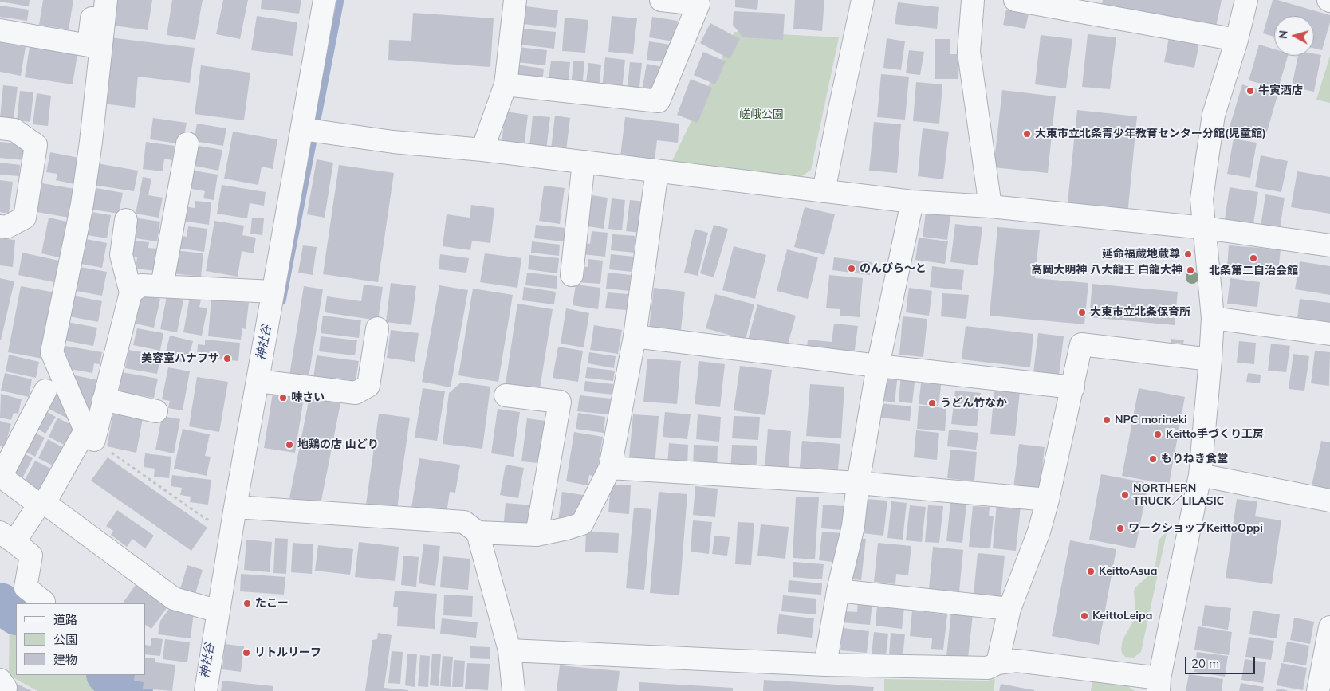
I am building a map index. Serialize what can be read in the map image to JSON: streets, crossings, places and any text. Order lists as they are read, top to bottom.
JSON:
{
  "water": ["神社谷"],
  "parks": ["嵯峨公園"],
  "places": [
    "牛寅酒店",
    "大東市立北条青少年教育センター分館(児童館)",
    "延命福蔵地蔵尊",
    "北条第二自治会館",
    "のんびら～と",
    "高岡大明神 八大龍王 白龍大神",
    "大東市立北条保育所",
    "美容室ハナフサ",
    "味さい",
    "うどん竹なか",
    "NPC morineki",
    "Keitto手づくり工房",
    "地鶏の店 山どり",
    "もりねき食堂",
    "NORTHERN TRUCK／LILASIC",
    "ワークショップKeittoOppi",
    "KeittoAsua",
    "たこー",
    "KeittoLeipa",
    "リトルリーフ"
  ],
  "legend": ["道路", "公園", "建物"],
  "scale_bar": "20 m",
  "north": "left"
}
